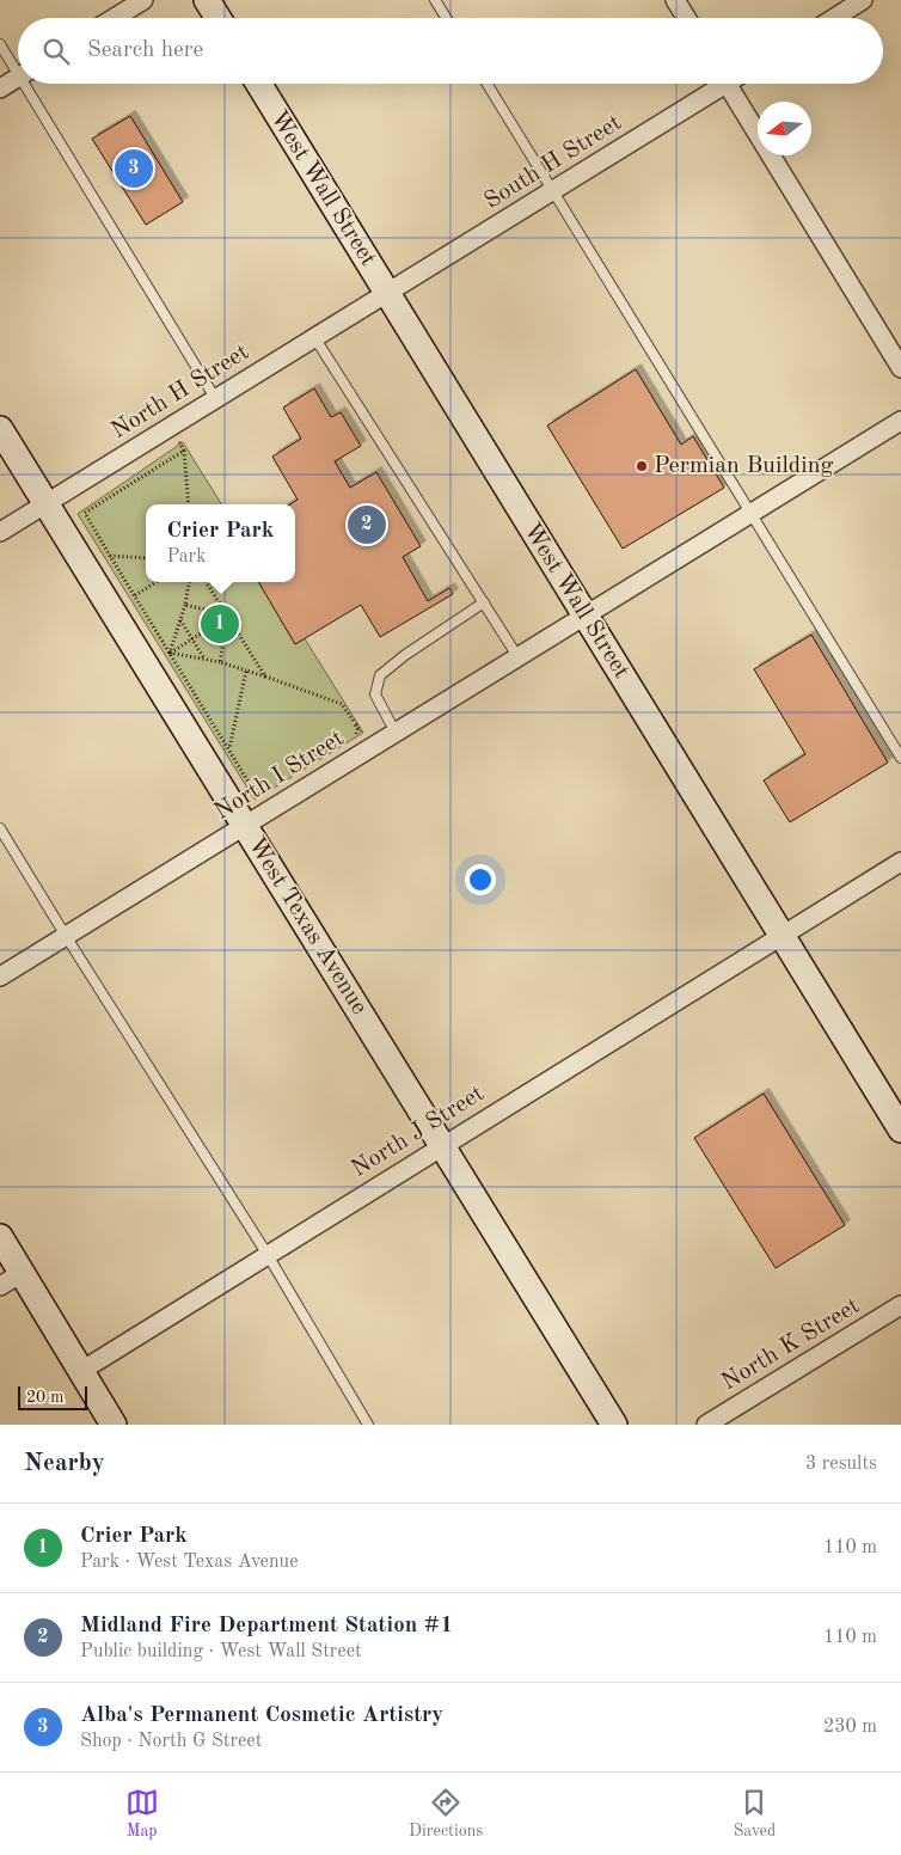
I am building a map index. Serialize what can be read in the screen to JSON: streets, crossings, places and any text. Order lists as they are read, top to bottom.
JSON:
{
  "streets": {
    "main road": ["West Wall Street", "West Texas Avenue"],
    "street": [
      "South H Street",
      "North H Street",
      "North I Street",
      "North J Street",
      "North K Street"
    ]
  },
  "crossings": [
    ["South H Street", "West Wall Street"],
    ["South H Street", "North H Street"],
    ["West Wall Street", "North H Street"],
    ["West Wall Street", "North I Street"],
    ["West Wall Street", "North J Street"],
    ["North H Street", "West Texas Avenue"],
    ["North I Street", "West Texas Avenue"],
    ["West Texas Avenue", "North J Street"]
  ],
  "places": ["Permian Building"],
  "scale_bar": "20 m",
  "north": "left",
  "page": {
    "search": "Search here",
    "pins": ["3", "2", "1"],
    "popup": ["Crier Park", "Park"],
    "scale": "20 m",
    "heading": ["Nearby", "3 results"],
    "list": [
      {
        "mark": "1",
        "name": "Crier Park",
        "note": "Park · West Texas Avenue",
        "value": "110 m"
      },
      {
        "mark": "2",
        "name": "Midland Fire Department Station #1",
        "note": "Public building · West Wall Street",
        "value": "110 m"
      },
      {
        "mark": "3",
        "name": "Alba's Permanent Cosmetic Artistry",
        "note": "Shop · North G Street",
        "value": "230 m"
      }
    ],
    "nav": ["Map", "Directions", "Saved"]
  }
}
